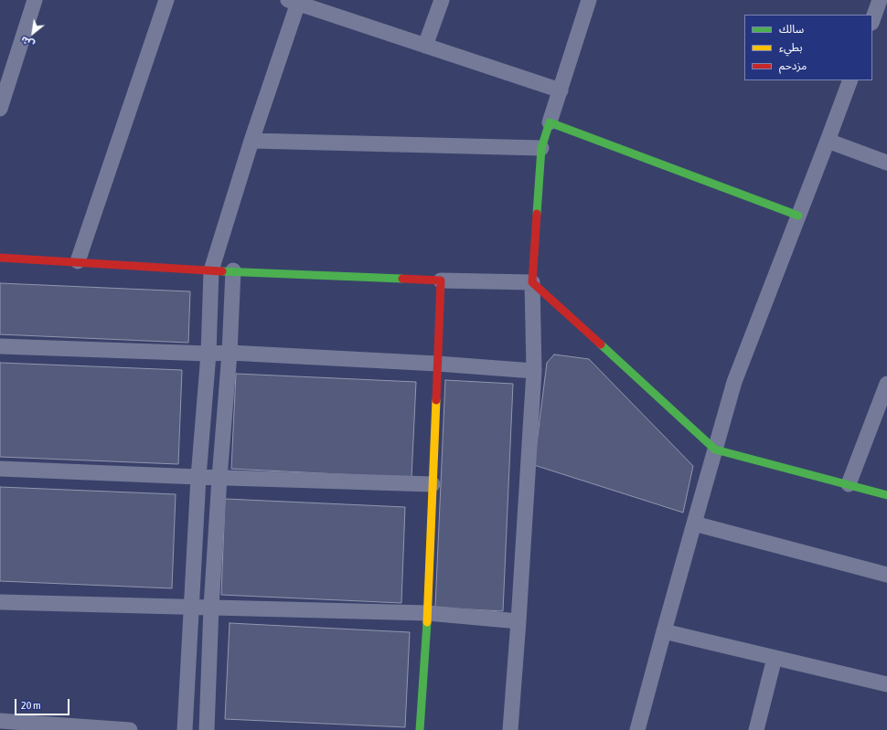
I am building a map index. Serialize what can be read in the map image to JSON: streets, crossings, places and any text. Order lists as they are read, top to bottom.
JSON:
{
  "legend": ["سالك", "بطيء", "مزدحم"],
  "scale_bar": "20 m",
  "north": "bottom left"
}
